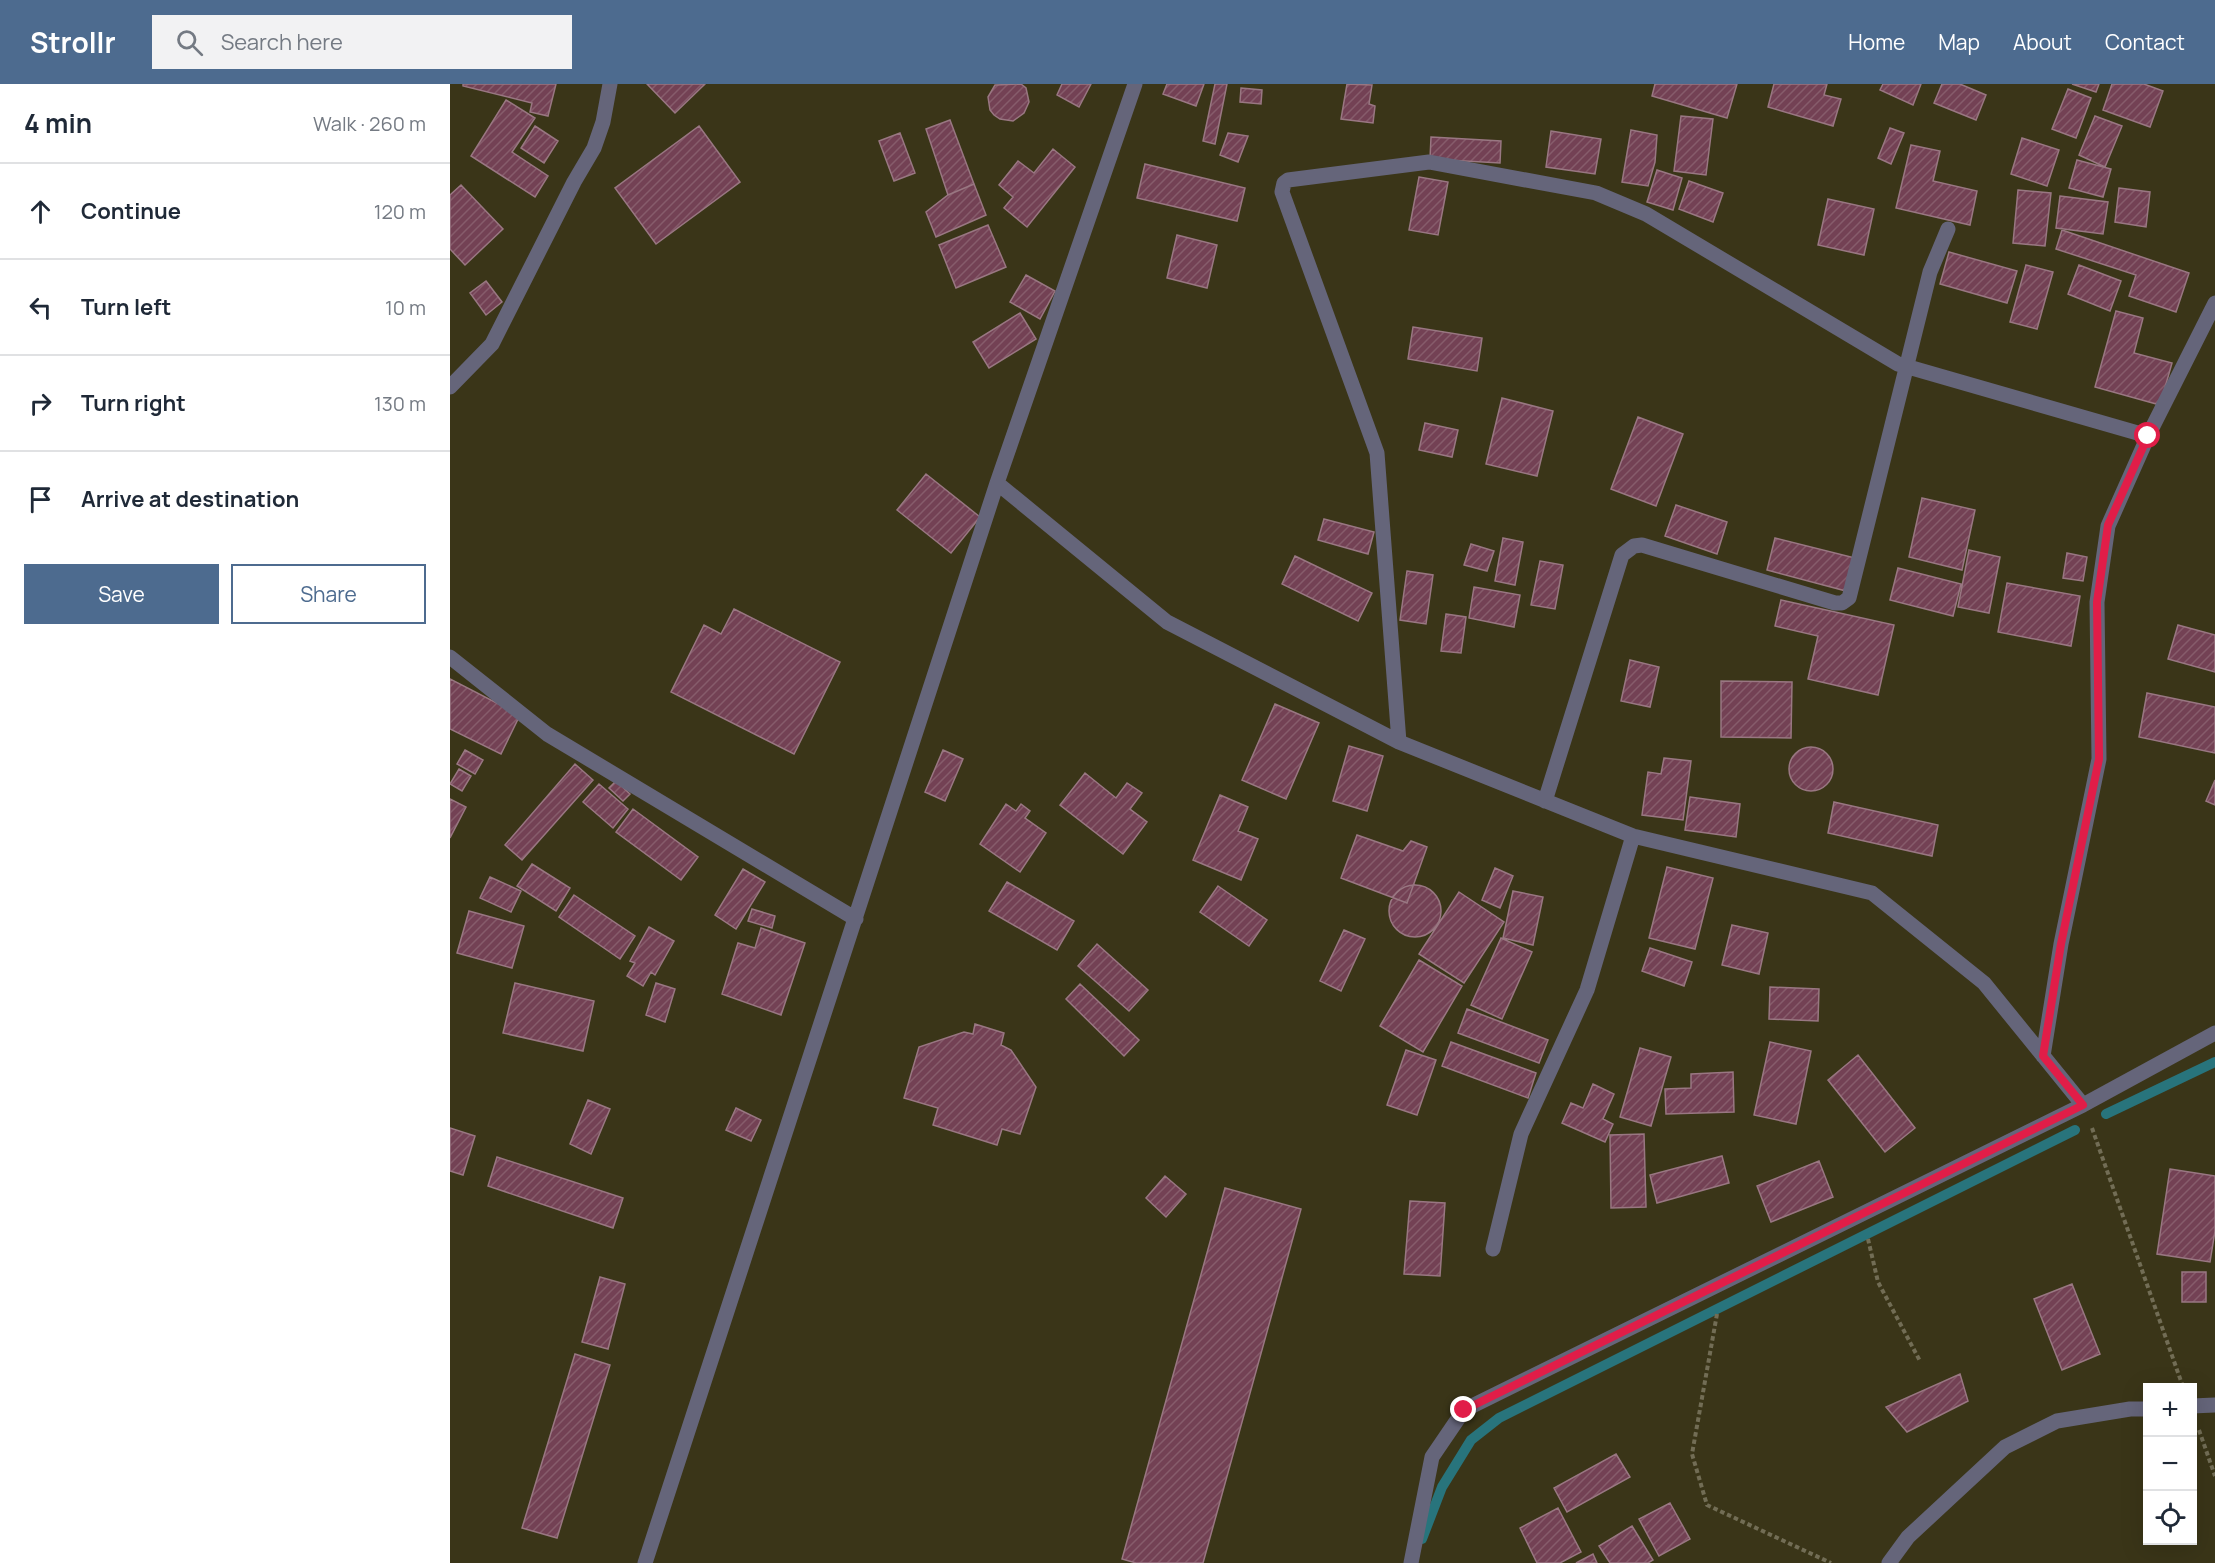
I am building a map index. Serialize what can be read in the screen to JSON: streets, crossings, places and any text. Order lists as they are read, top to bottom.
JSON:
{
  "page": {
    "header": "Strollr",
    "search": "Search here",
    "nav": [
      "Home",
      "Map",
      "About",
      "Contact"
    ],
    "heading": ["4 min", "Walk · 260 m"],
    "list": [
      ["Continue", "120 m"],
      ["Turn left", "10 m"],
      ["Turn right", "130 m"],
      "Arrive at destination"
    ],
    "buttons": ["Save", "Share"],
    "map_buttons": ["+", "−"]
  }
}
